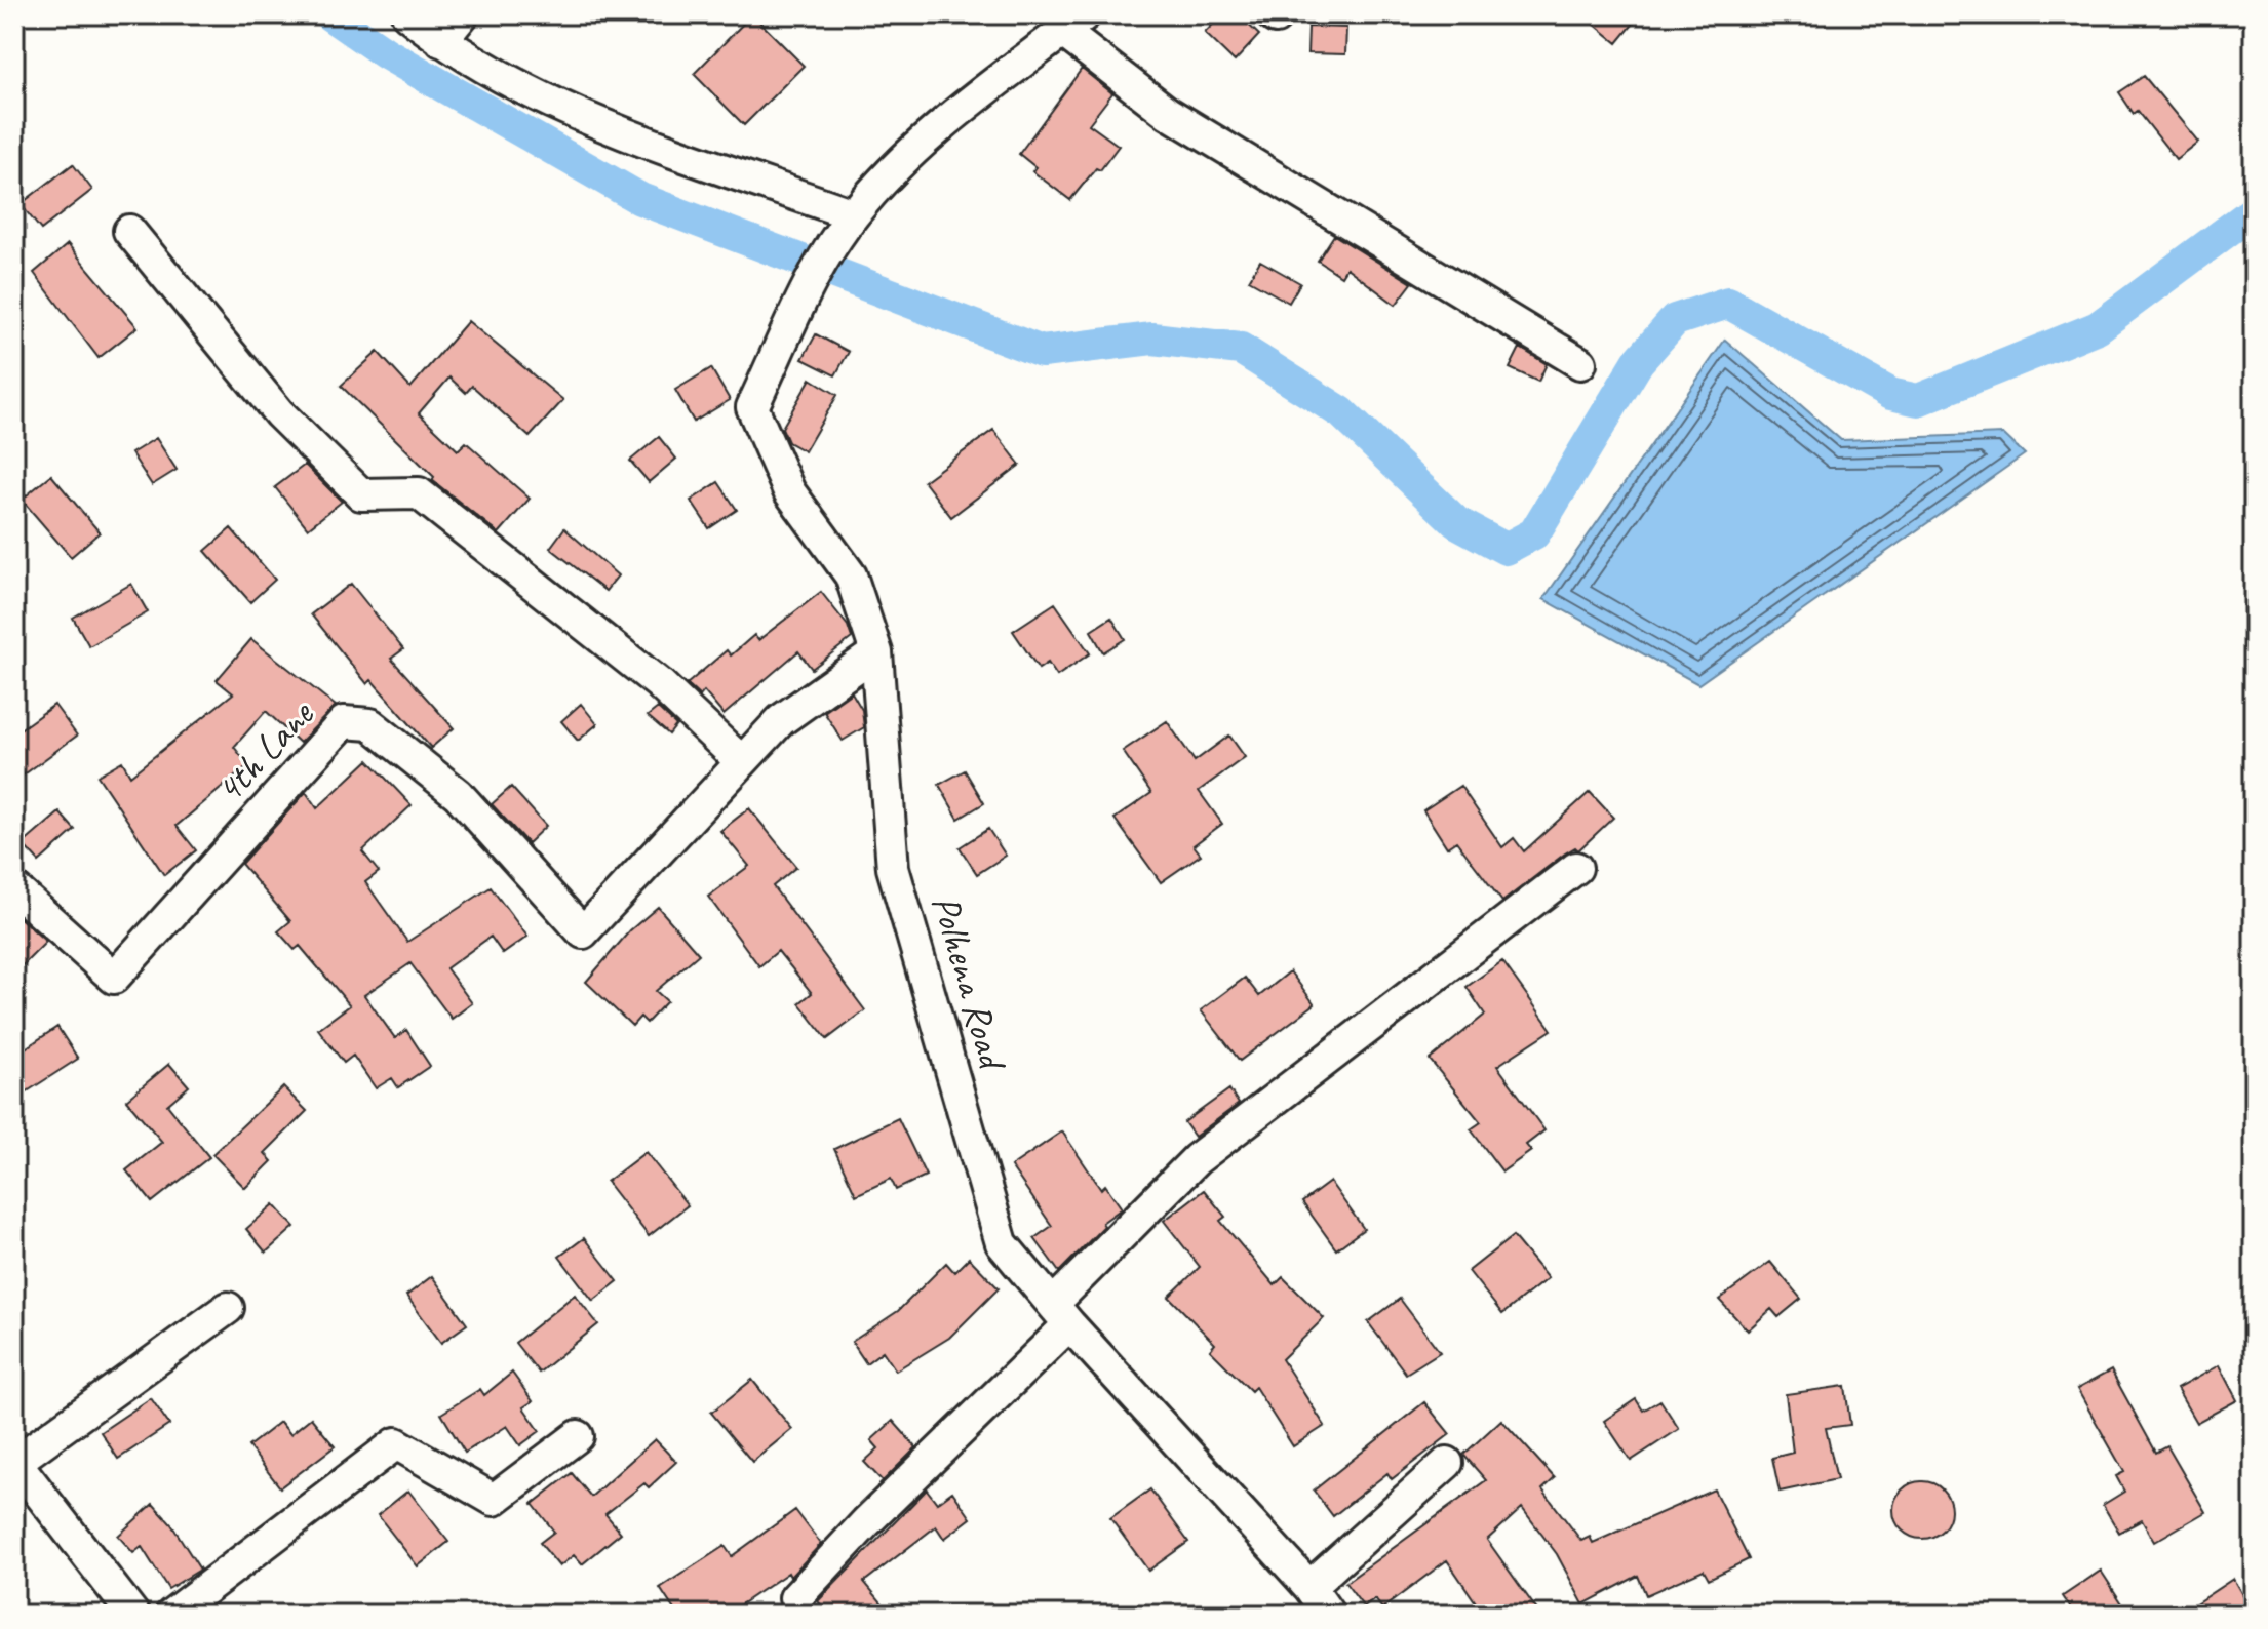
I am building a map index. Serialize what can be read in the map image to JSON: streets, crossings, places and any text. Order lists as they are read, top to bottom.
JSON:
{
  "streets": {
    "street": ["4th Lane", "Polhena Road"]
  }
}
